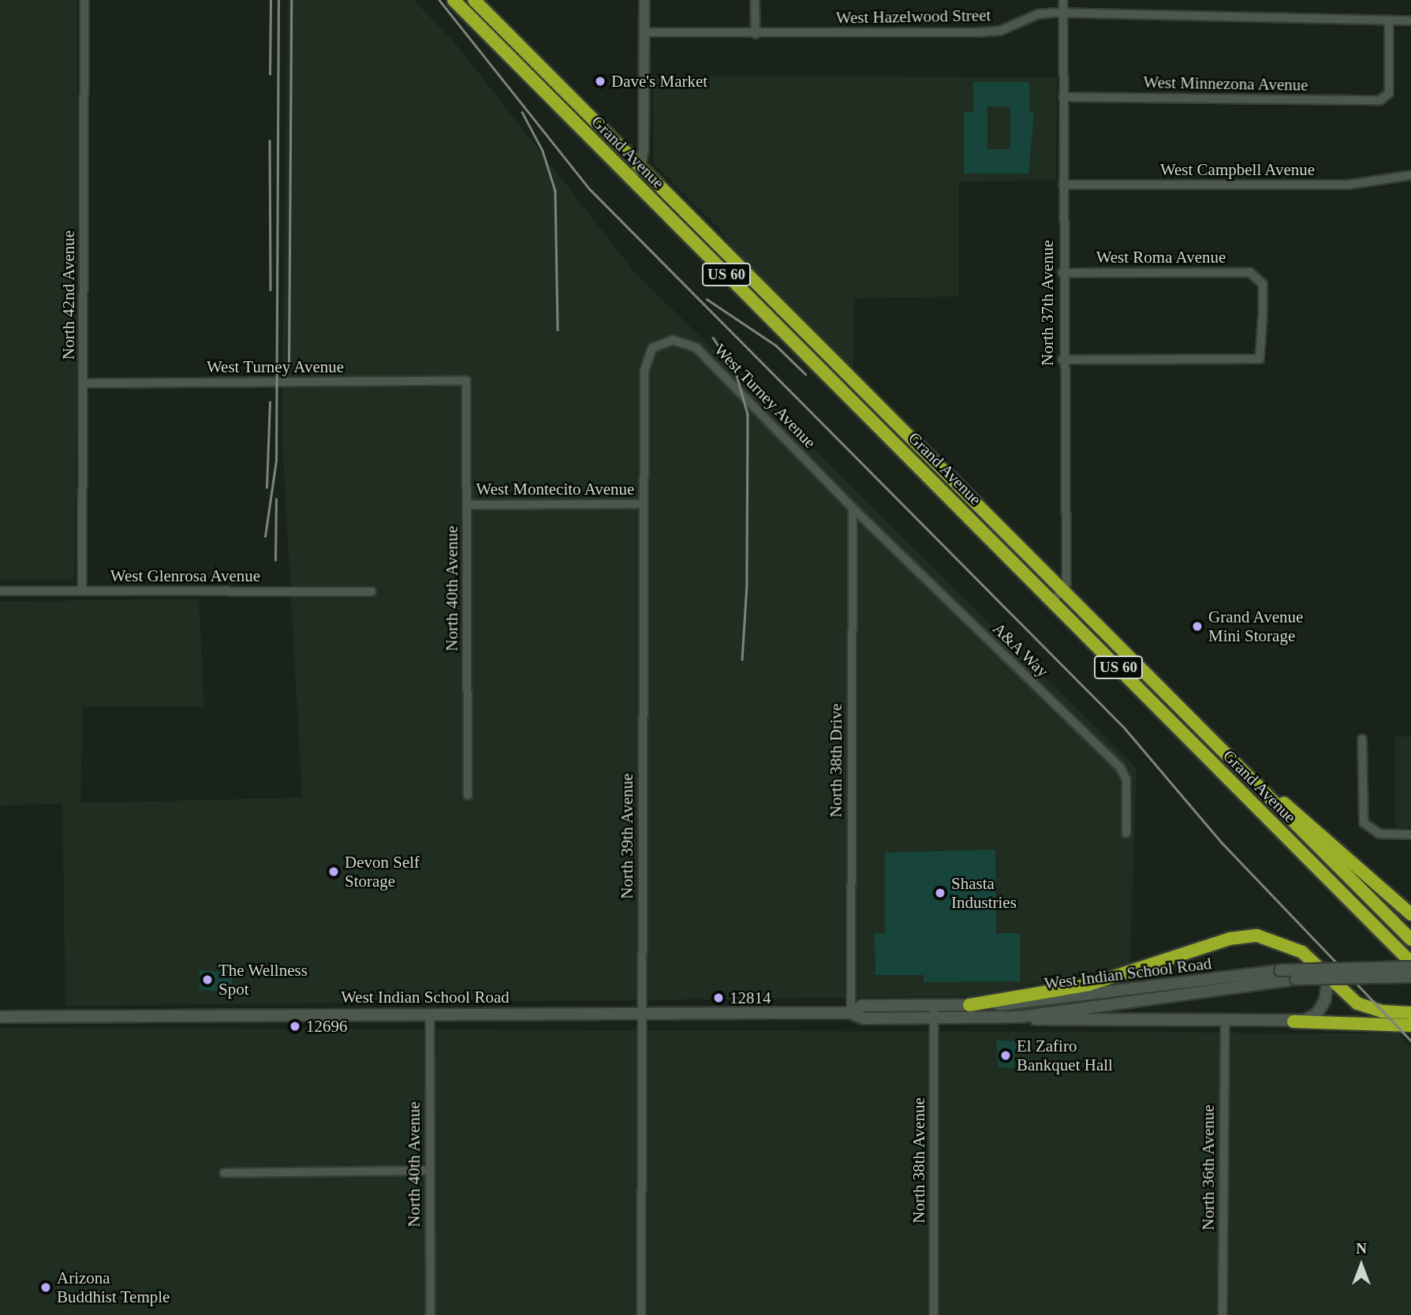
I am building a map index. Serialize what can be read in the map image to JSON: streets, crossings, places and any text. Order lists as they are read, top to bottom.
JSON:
{
  "streets": {
    "highway": ["Grand Avenue", "US 60"],
    "main road": ["West Indian School Road"],
    "street": [
      "West Hazelwood Street",
      "West Minnezona Avenue",
      "West Campbell Avenue",
      "West Roma Avenue",
      "North 42nd Avenue",
      "North 37th Avenue",
      "West Turney Avenue",
      "West Montecito Avenue",
      "West Glenrosa Avenue",
      "North 40th Avenue",
      "A&A Way",
      "North 38th Drive",
      "North 39th Avenue",
      "North 38th Avenue",
      "North 36th Avenue"
    ]
  },
  "crossings": [
    ["West Hazelwood Street", "West Minnezona Avenue"],
    ["West Hazelwood Street", "North 37th Avenue"],
    ["West Minnezona Avenue", "North 37th Avenue"],
    ["Grand Avenue", "North 37th Avenue"],
    ["West Campbell Avenue", "North 37th Avenue"],
    ["West Roma Avenue", "North 37th Avenue"],
    ["North 42nd Avenue", "West Turney Avenue"],
    ["North 42nd Avenue", "West Glenrosa Avenue"],
    ["West Turney Avenue", "North 40th Avenue"],
    ["West Turney Avenue", "A&A Way"],
    ["West Turney Avenue", "North 38th Drive"],
    ["West Turney Avenue", "North 39th Avenue"],
    ["West Montecito Avenue", "North 40th Avenue"],
    ["West Montecito Avenue", "North 39th Avenue"],
    ["North 40th Avenue", "West Indian School Road"],
    ["A&A Way", "North 38th Drive"],
    ["North 38th Drive", "West Indian School Road"],
    ["North 39th Avenue", "West Indian School Road"],
    ["West Indian School Road", "North 38th Avenue"]
  ],
  "places": [
    "Dave's Market",
    "Grand Avenue Mini Storage",
    "Devon Self Storage",
    "Shasta Industries",
    "The Wellness Spot",
    "12814",
    "12696",
    "El Zafiro Bankquet Hall",
    "Arizona Buddhist Temple"
  ],
  "north": "top"
}
